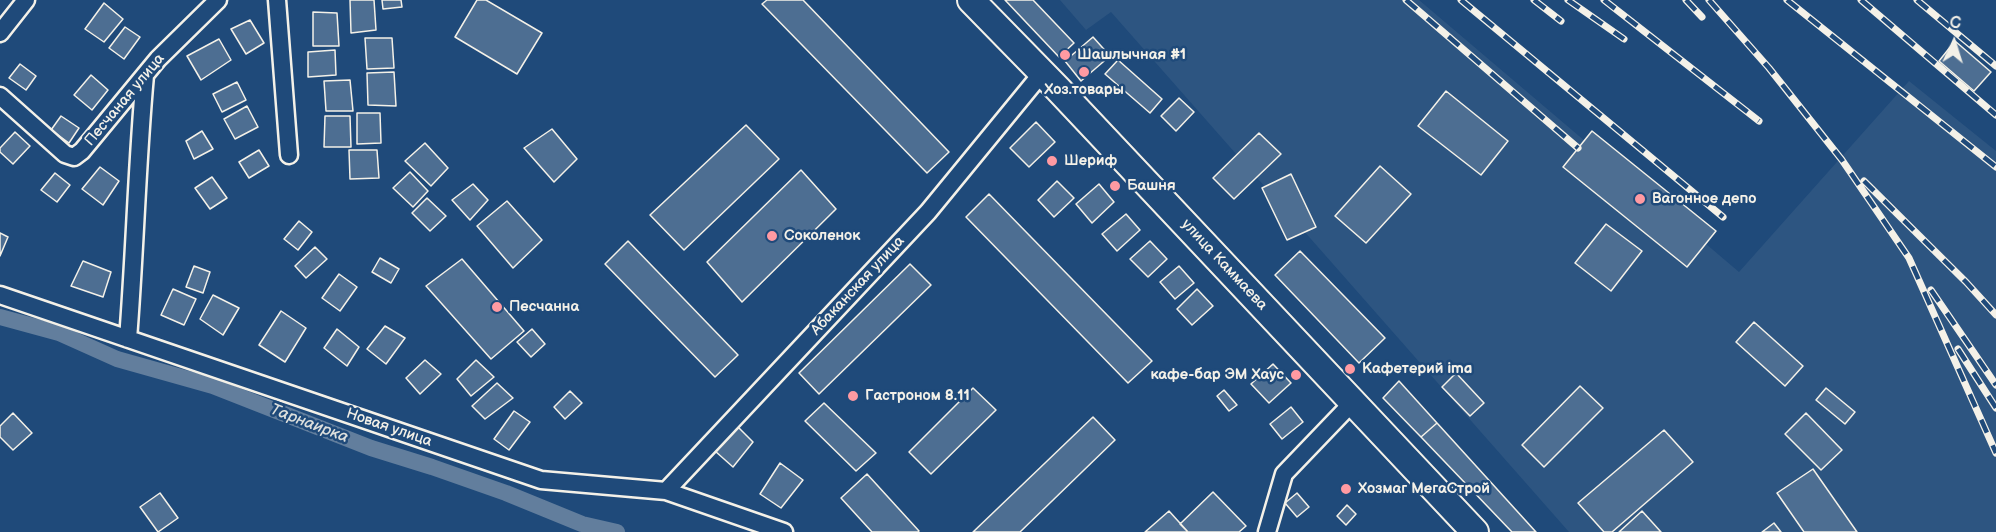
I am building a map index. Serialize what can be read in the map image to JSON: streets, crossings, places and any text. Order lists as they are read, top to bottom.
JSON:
{
  "streets": {
    "main road": ["улица Каммаева"],
    "street": ["Песчаная улица", "Абаканская улица", "Новая улица"]
  },
  "crossings": [
    ["улица Каммаева", "Абаканская улица"],
    ["Абаканская улица", "Новая улица"]
  ],
  "water": ["Тарнаирка"],
  "places": [
    "Шашлычная #1",
    "Хоз.товары",
    "Шериф",
    "Башня",
    "Вагонное депо",
    "Соколенок",
    "Песчанна",
    "Кафетерий ima",
    "кафе-бар ЭМ Хаус",
    "Гастроном 8.11",
    "Хозмаг МегаСтрой"
  ],
  "north": "top"
}
